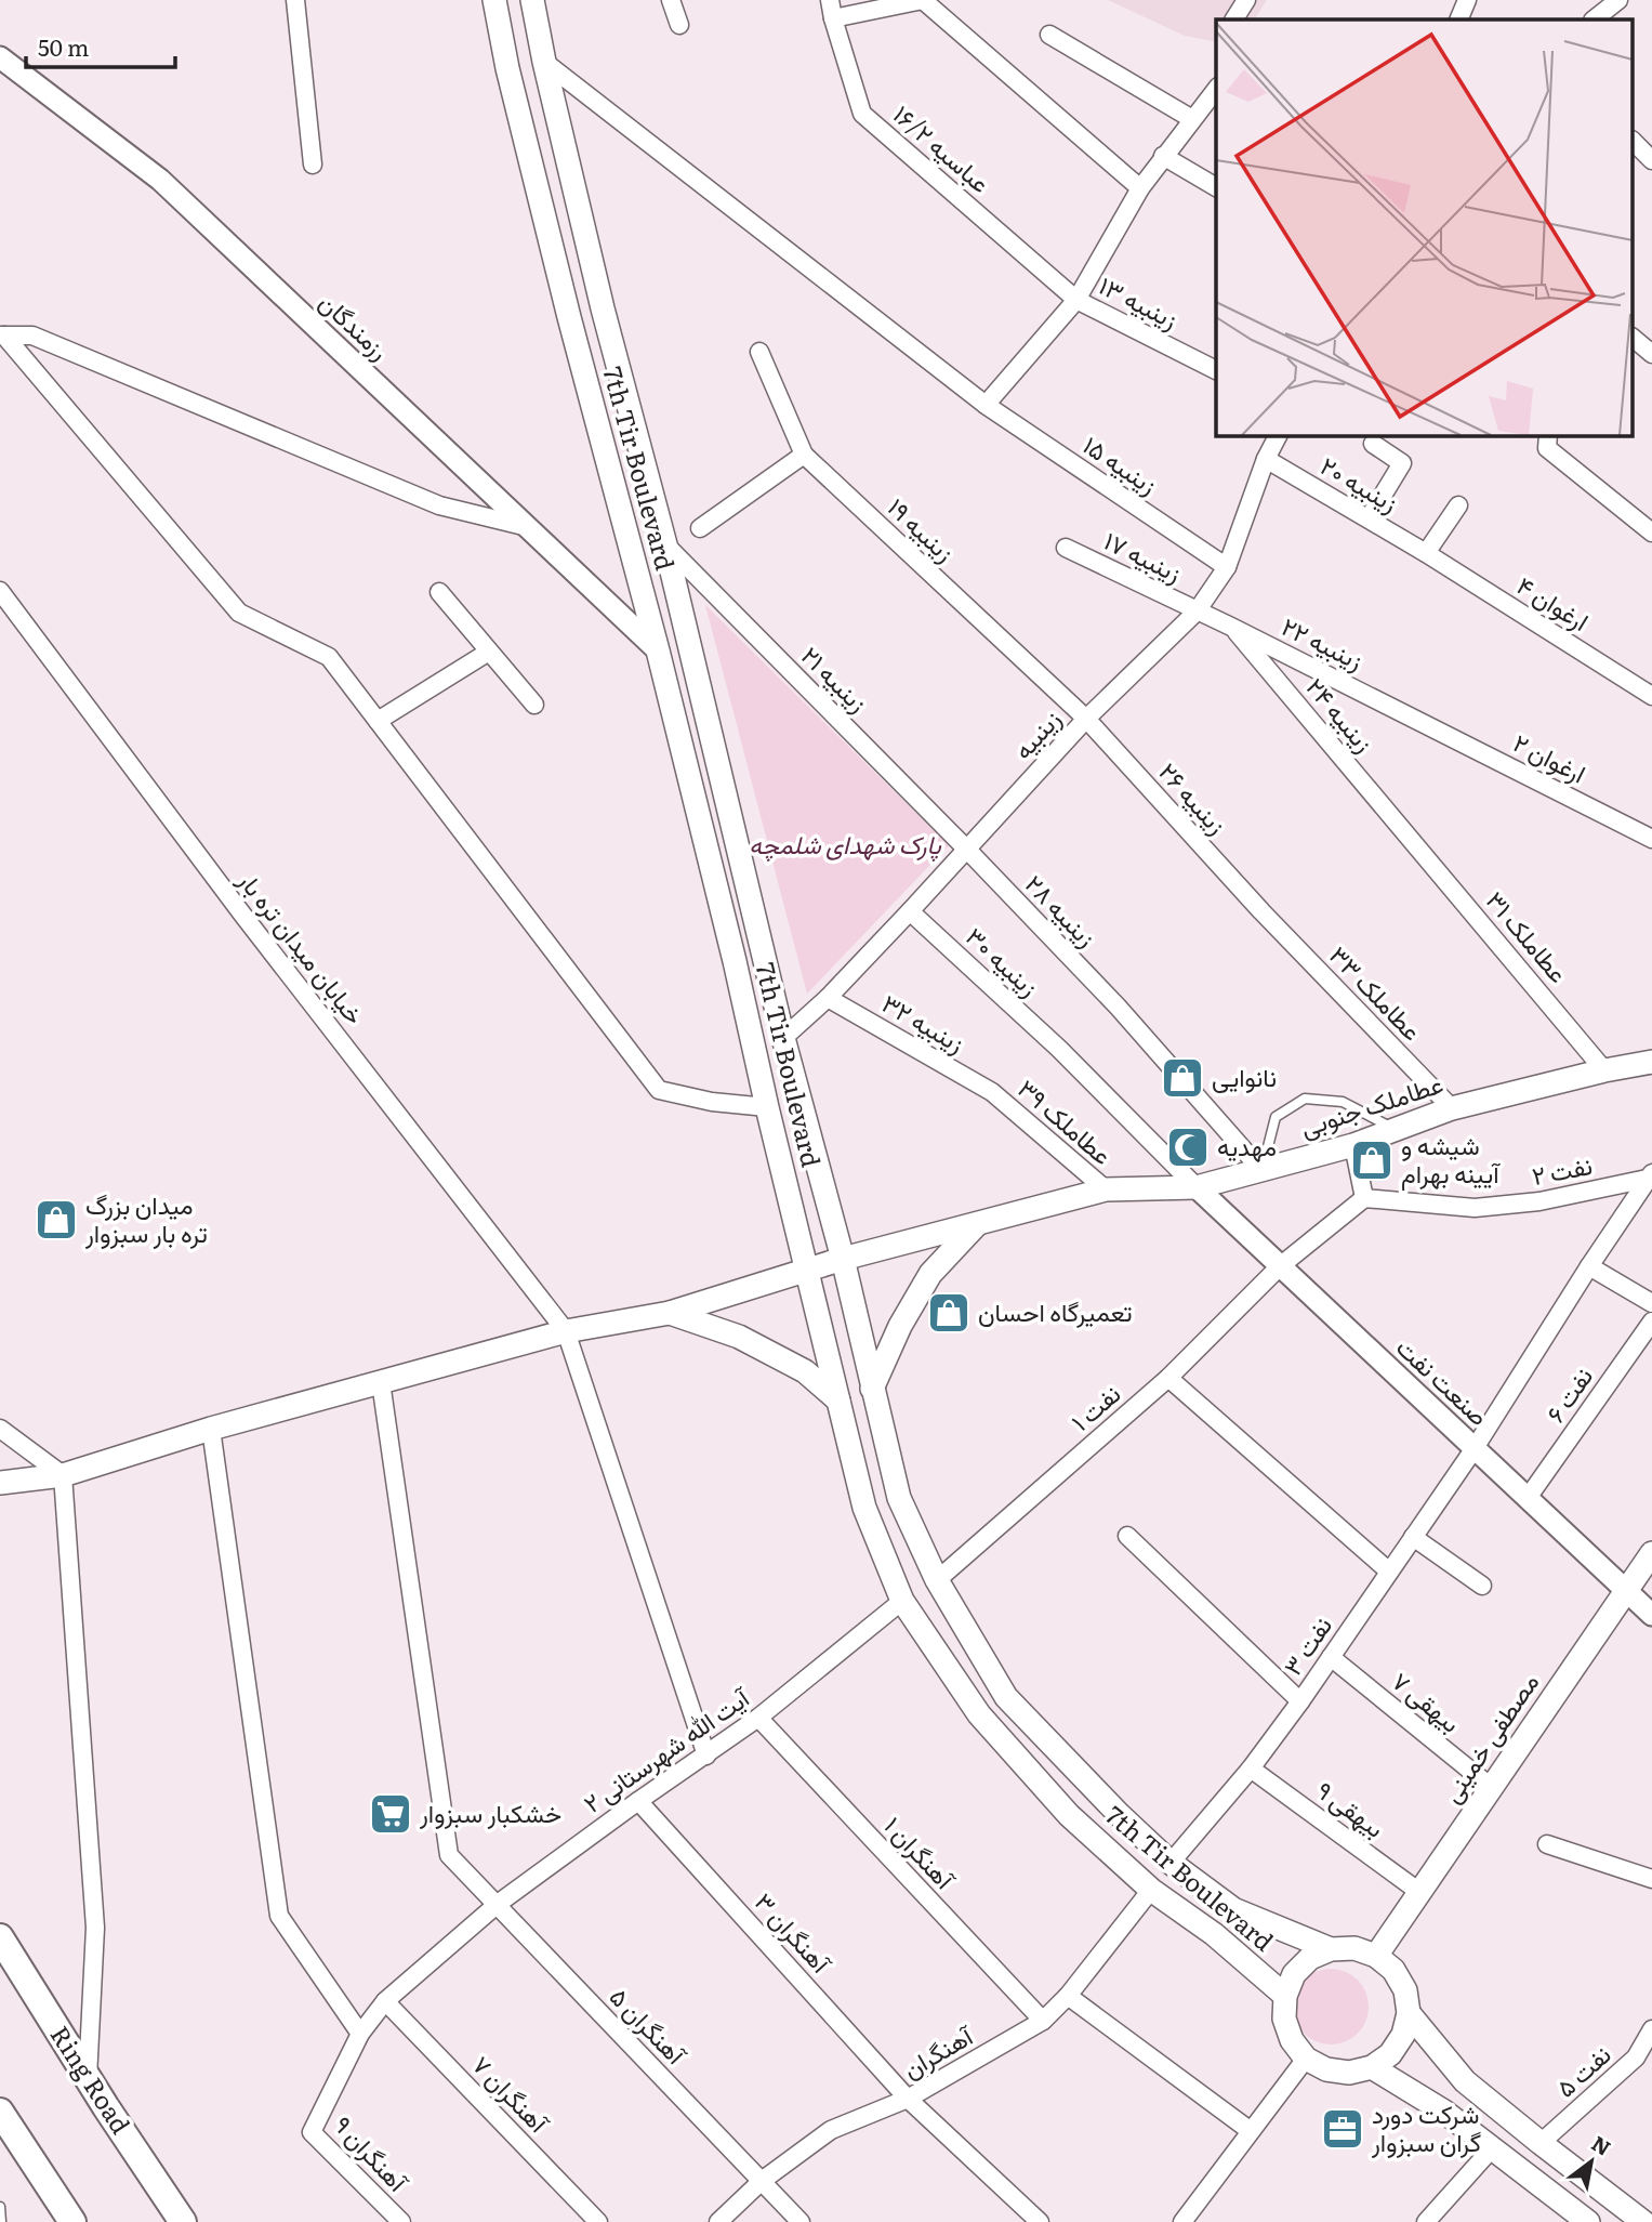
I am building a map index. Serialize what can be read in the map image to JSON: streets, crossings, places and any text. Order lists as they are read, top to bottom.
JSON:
{
  "streets": {
    "highway": ["Ring Road"],
    "main road": ["7th Tir Boulevard", "عطاملک جنوبی", "مصطفی خمینی"],
    "street": [
      "عباسیه ۱۶/۲",
      "زینبیه ۱۳",
      "رزمندگان",
      "زینبیه ۱۵",
      "زینبیه ۲۰",
      "زینبیه ۱۹",
      "زینبیه ۱۷",
      "ارغوان ۴",
      "زینبیه ۲۲",
      "زینبیه ۲۱",
      "زینبیه ۲۴",
      "زینبیه",
      "ارغوان ۲",
      "زینبیه ۲۶",
      "زینبیه ۲۸",
      "عطاملک ۳۱",
      "خیابان میدان تره بار",
      "زینبیه ۳۰",
      "عطاملک ۳۳",
      "زینبیه ۳۲",
      "عطاملک ۳۹",
      "نفت ۲",
      "صنعت نفت",
      "نفت ۶",
      "نفت ۱",
      "نفت ۳",
      "بیهقی ۷",
      "آیت الله شهرستانی ۲",
      "بیهقی ۹",
      "آهنگران ۱",
      "آهنگران ۳",
      "آهنگران ۵",
      "آهنگران",
      "نفت ۵",
      "آهنگران ۷",
      "آهنگران ۹"
    ]
  },
  "crossings": [
    ["عباسیه ۱۶/۲", "زینبیه ۱۳"],
    ["رزمندگان", "7th Tir Boulevard"],
    ["زینبیه ۱۵", "7th Tir Boulevard"],
    ["زینبیه ۱۵", "زینبیه"],
    ["7th Tir Boulevard", "زینبیه ۲۱"],
    ["7th Tir Boulevard", "زینبیه"],
    ["7th Tir Boulevard", "عطاملک جنوبی"],
    ["7th Tir Boulevard", "نفت ۱"],
    ["7th Tir Boulevard", "نفت ۳"],
    ["7th Tir Boulevard", "مصطفی خمینی"],
    ["7th Tir Boulevard", "آیت الله شهرستانی ۲"],
    ["7th Tir Boulevard", "آهنگران"],
    ["زینبیه ۲۰", "ارغوان ۴"],
    ["زینبیه ۲۰", "زینبیه"],
    ["زینبیه ۱۹", "زینبیه"],
    ["زینبیه ۱۹", "زینبیه ۲۶"],
    ["زینبیه ۱۷", "زینبیه ۲۲"],
    ["زینبیه ۱۷", "زینبیه"],
    ["زینبیه ۲۲", "زینبیه ۲۴"],
    ["زینبیه ۲۲", "زینبیه"],
    ["زینبیه ۲۲", "ارغوان ۲"],
    ["زینبیه ۲۱", "زینبیه"],
    ["زینبیه ۲۱", "زینبیه ۲۸"],
    ["زینبیه ۲۴", "عطاملک ۳۱"],
    ["زینبیه", "زینبیه ۲۶"],
    ["زینبیه", "زینبیه ۲۸"],
    ["زینبیه", "زینبیه ۳۰"],
    ["زینبیه", "زینبیه ۳۲"],
    ["زینبیه ۲۶", "عطاملک ۳۳"],
    ["زینبیه ۲۸", "عطاملک جنوبی"],
    ["عطاملک ۳۱", "عطاملک جنوبی"],
    ["خیابان میدان تره بار", "عطاملک جنوبی"],
    ["خیابان میدان تره بار", "آیت الله شهرستانی ۲"],
    ["زینبیه ۳۰", "عطاملک جنوبی"],
    ["زینبیه ۳۰", "صنعت نفت"],
    ["عطاملک ۳۳", "عطاملک جنوبی"],
    ["زینبیه ۳۲", "عطاملک ۳۹"],
    ["عطاملک جنوبی", "عطاملک ۳۹"],
    ["عطاملک جنوبی", "صنعت نفت"],
    ["عطاملک جنوبی", "آهنگران ۵"],
    ["نفت ۲", "نفت ۳"],
    ["صنعت نفت", "نفت ۶"],
    ["صنعت نفت", "نفت ۱"],
    ["صنعت نفت", "نفت ۳"],
    ["صنعت نفت", "مصطفی خمینی"],
    ["نفت ۳", "بیهقی ۷"],
    ["نفت ۳", "بیهقی ۹"],
    ["بیهقی ۷", "مصطفی خمینی"],
    ["مصطفی خمینی", "بیهقی ۹"],
    ["آیت الله شهرستانی ۲", "آهنگران ۱"],
    ["آیت الله شهرستانی ۲", "آهنگران ۳"],
    ["آیت الله شهرستانی ۲", "آهنگران ۵"],
    ["آیت الله شهرستانی ۲", "آهنگران ۷"],
    ["آیت الله شهرستانی ۲", "آهنگران ۹"],
    ["آهنگران ۱", "آهنگران"],
    ["آهنگران ۳", "آهنگران"],
    ["آهنگران ۵", "آهنگران"]
  ],
  "parks": ["پارک شهدای شلمچه"],
  "places": {
    "shop": [
      "نانوایی",
      "شیشه و آیینه بهرام",
      "میدان بزرگ تره بار سبزوار",
      "تعمیرگاه احسان"
    ],
    "mosque": ["مهدیه"],
    "supermarket": ["خشکبار سبزوار"],
    "office": ["شرکت دورد گران سبزوار"]
  },
  "scale_bar": "50 m",
  "north": "top right"
}
